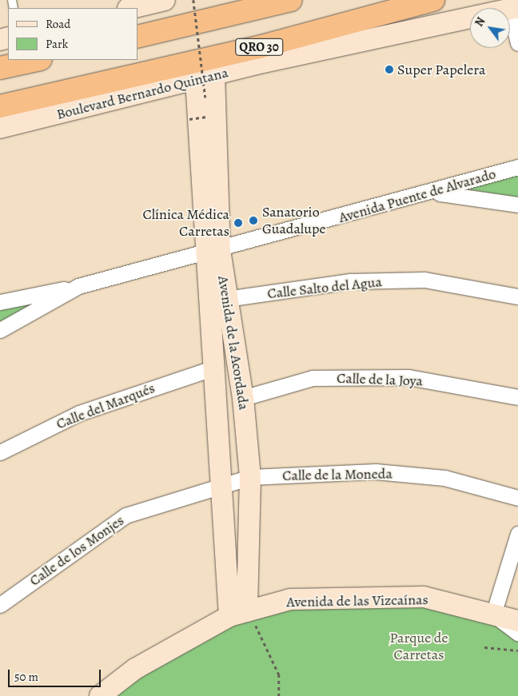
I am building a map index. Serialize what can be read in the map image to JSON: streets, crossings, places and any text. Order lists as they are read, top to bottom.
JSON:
{
  "streets": {
    "highway": ["QRO 30", "Boulevard Bernardo Quintana"],
    "street": [
      "Avenida Puente de Alvarado",
      "Calle Salto del Agua",
      "Avenida de la Acordada",
      "Calle de la Joya",
      "Calle del Marqués",
      "Calle de la Moneda",
      "Calle de los Monjes",
      "Avenida de las Vizcaínas"
    ]
  },
  "crossings": [
    ["Boulevard Bernardo Quintana", "Avenida de la Acordada"],
    ["Avenida Puente de Alvarado", "Avenida de la Acordada"],
    ["Calle Salto del Agua", "Avenida de la Acordada"],
    ["Avenida de la Acordada", "Calle de la Joya"],
    ["Avenida de la Acordada", "Calle del Marqués"],
    ["Avenida de la Acordada", "Calle de la Moneda"],
    ["Avenida de la Acordada", "Calle de los Monjes"],
    ["Avenida de la Acordada", "Avenida de las Vizcaínas"],
    ["Calle de la Moneda", "Calle de los Monjes"]
  ],
  "parks": ["Parque de Carretas"],
  "places": ["Super Papelera", "Sanatorio Guadalupe", "Clínica Médica Carretas"],
  "legend": ["Road", "Park"],
  "scale_bar": "50 m",
  "north": "top left"
}
